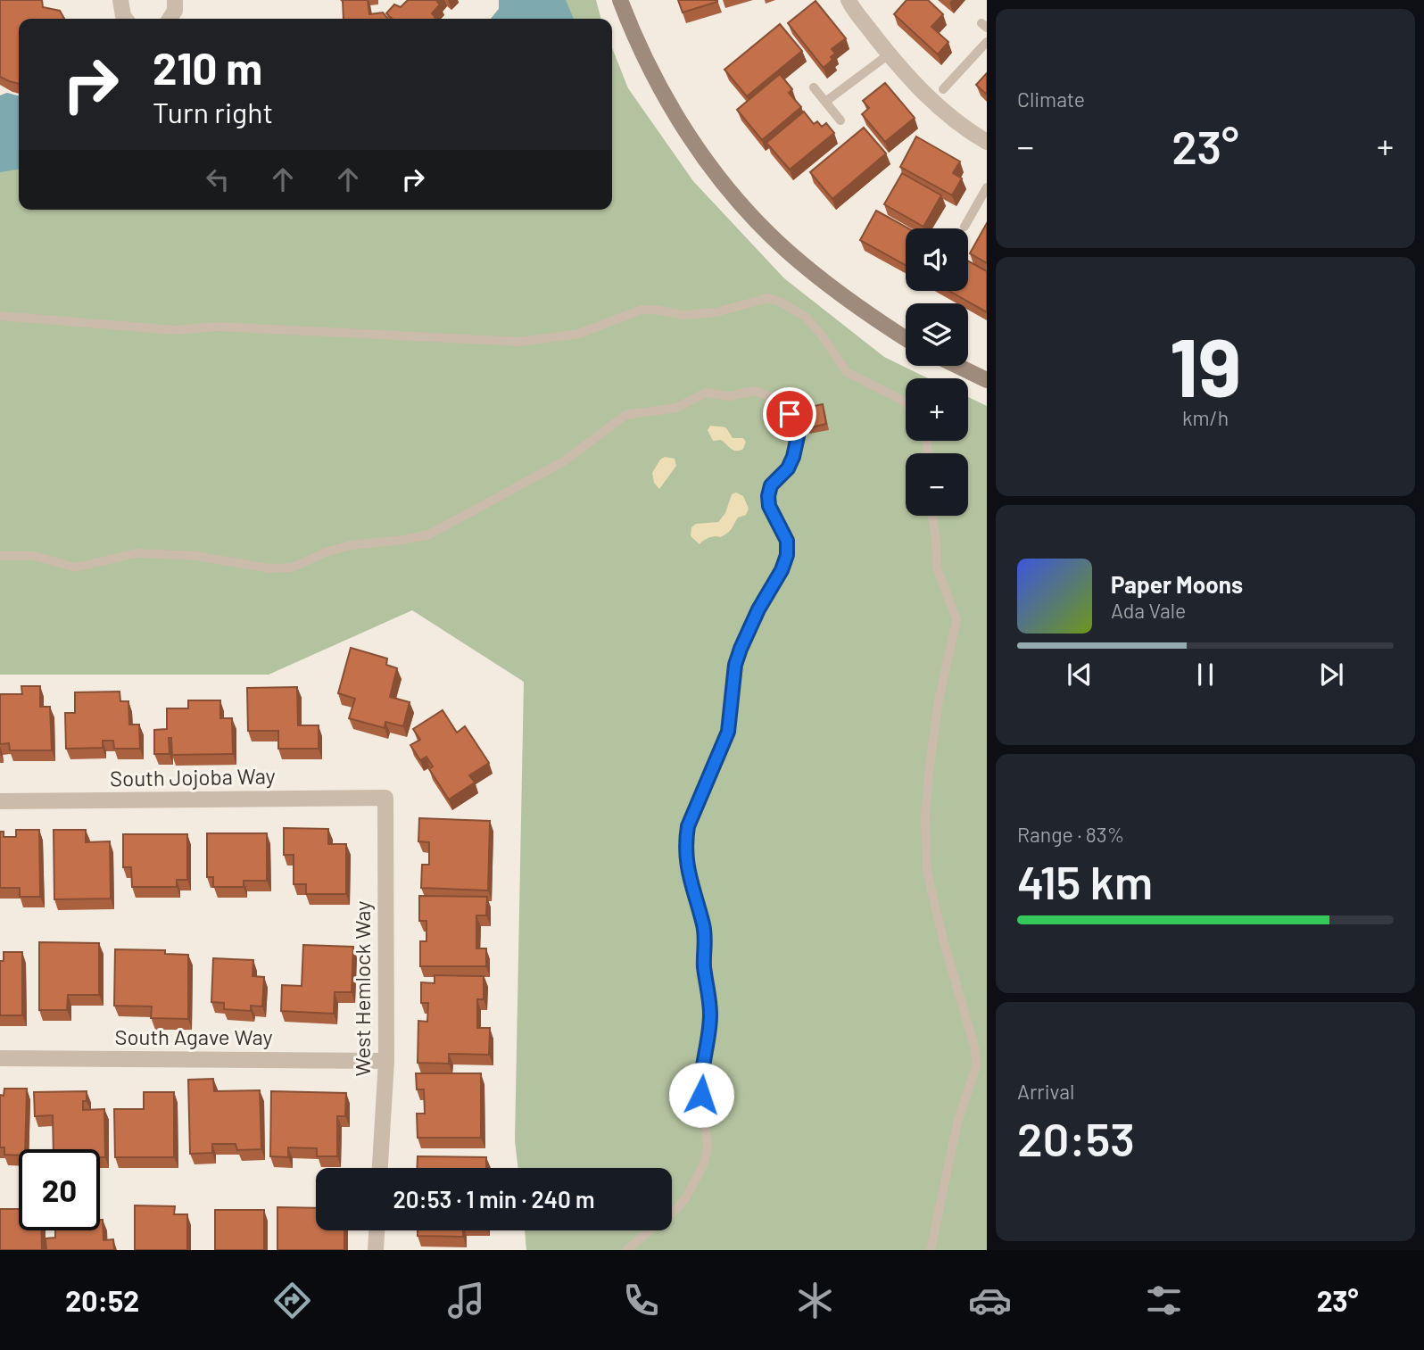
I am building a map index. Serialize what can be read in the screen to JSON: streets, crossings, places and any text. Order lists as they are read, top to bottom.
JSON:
{
  "streets": {
    "street": ["South Jojoba Way", "West Hemlock Way", "South Agave Way"]
  },
  "crossings": [
    ["South Jojoba Way", "West Hemlock Way"],
    ["West Hemlock Way", "South Agave Way"]
  ],
  "page": {
    "tile": [
      "Climate",
      ["19", "km/h"],
      ["Range · 83%", "415 km"],
      ["Arrival", "20:53"]
    ],
    "turn": ["210 m", "Turn right"],
    "heat": ["−", "23°", "+"],
    "map_buttons": ["+", "−"],
    "song": ["Paper Moons", "Ada Vale"],
    "limit": "20",
    "trip": "20:53 · 1 min · 240 m",
    "tabs": ["20:52", "23°"]
  }
}
